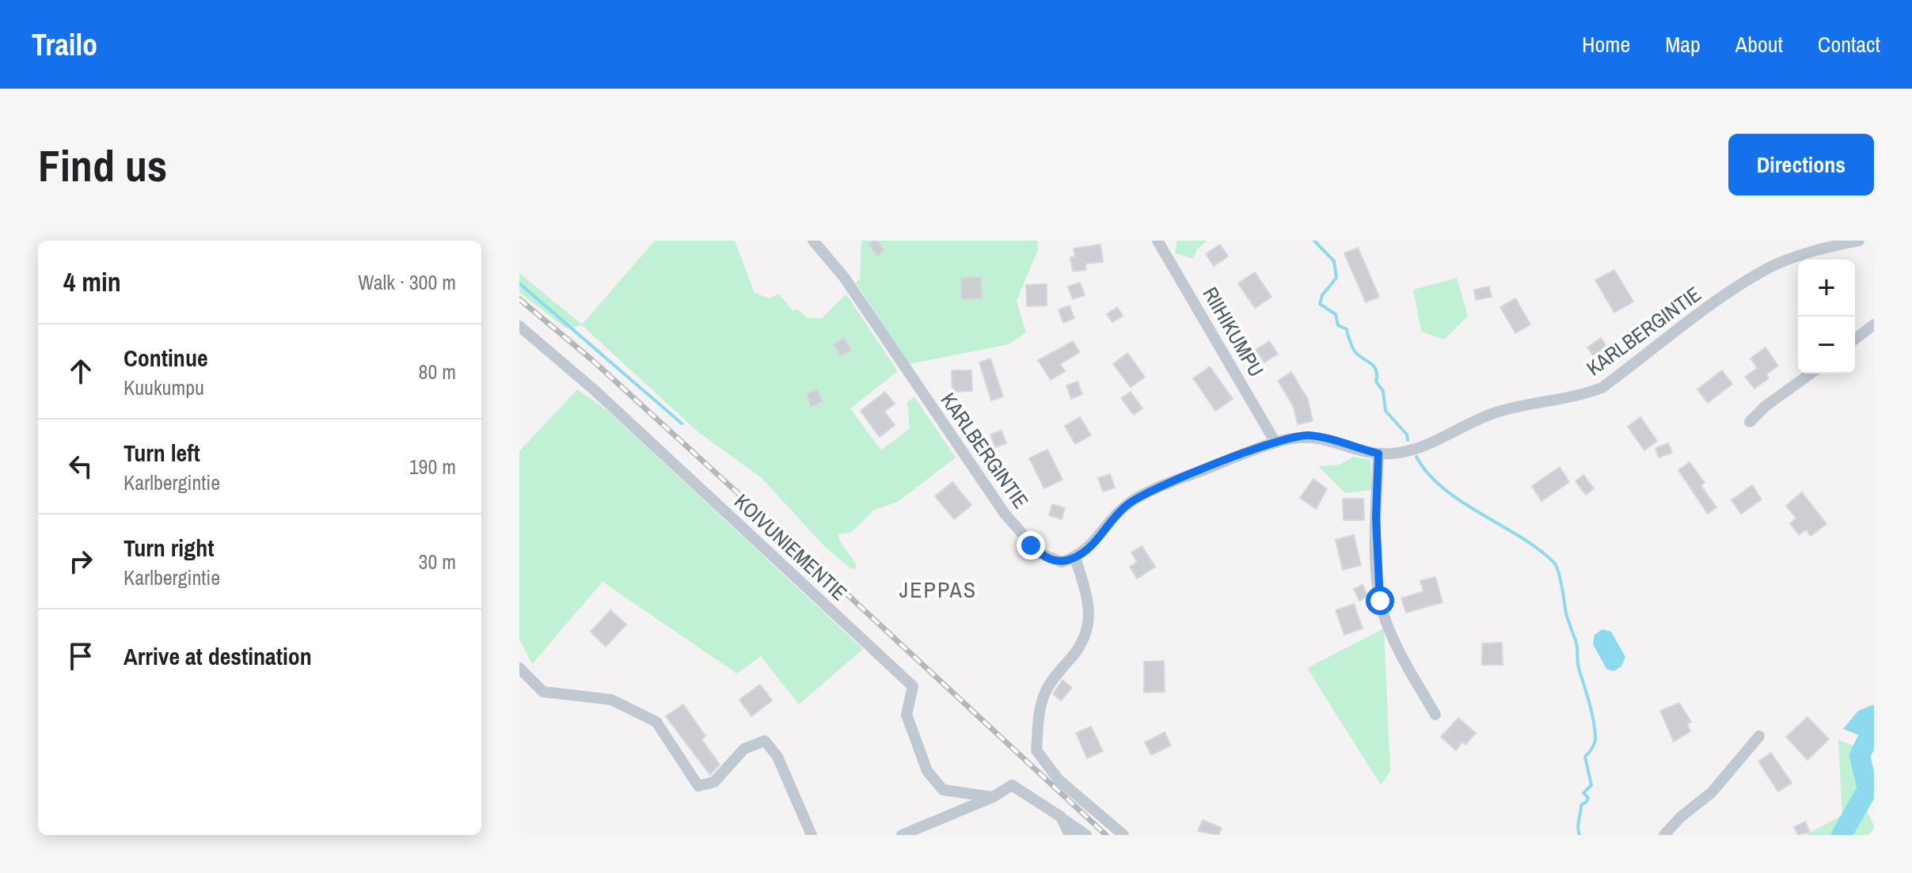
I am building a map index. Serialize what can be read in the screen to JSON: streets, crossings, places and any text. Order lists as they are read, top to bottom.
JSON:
{
  "streets": {
    "street": ["KARLBERGINTIE", "RIIHIKUMPU", "KOIVUNIEMENTIE"]
  },
  "crossings": [
    ["KARLBERGINTIE", "RIIHIKUMPU"]
  ],
  "districts": ["JEPPAS"],
  "page": {
    "header": "Trailo",
    "nav": [
      "Home",
      "Map",
      "About",
      "Contact"
    ],
    "buttons": "Directions",
    "title": "Find us",
    "heading": ["4 min", "Walk · 300 m"],
    "map_buttons": ["+", "−"],
    "list": [
      ["Continue", "Kuukumpu", "80 m"],
      ["Turn left", "Karlbergintie", "190 m"],
      ["Turn right", "Karlbergintie", "30 m"],
      "Arrive at destination"
    ]
  }
}
